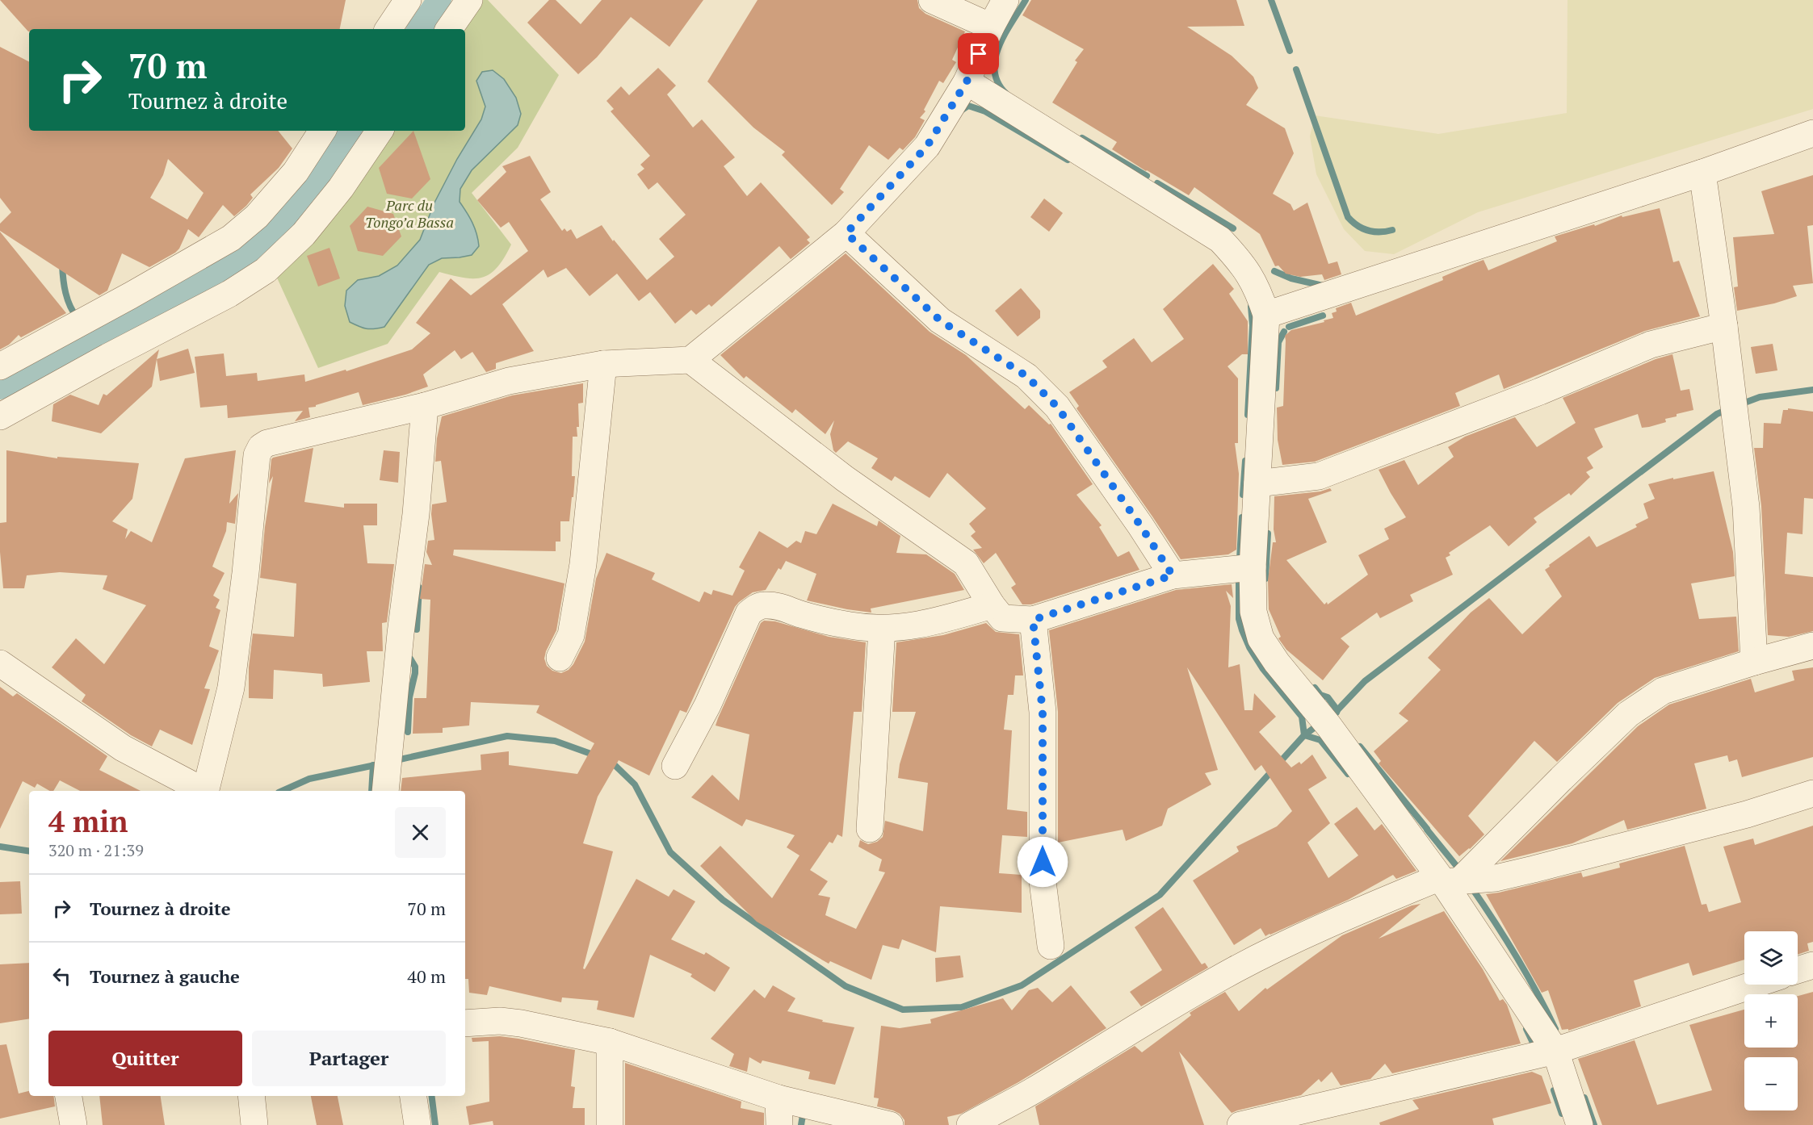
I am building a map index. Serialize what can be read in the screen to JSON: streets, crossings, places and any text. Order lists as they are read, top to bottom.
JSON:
{
  "parks": ["Parc du Tongo’a Bassa"],
  "page": {
    "turn": ["70 m", "Tournez à droite"],
    "heading": ["4 min", "320 m · 21:39"],
    "list": [
      {
        "name": "Tournez à droite",
        "value": "70 m"
      },
      {
        "name": "Tournez à gauche",
        "value": "40 m"
      }
    ],
    "map_buttons": ["+", "−"],
    "buttons": ["Quitter", "Partager"]
  }
}
